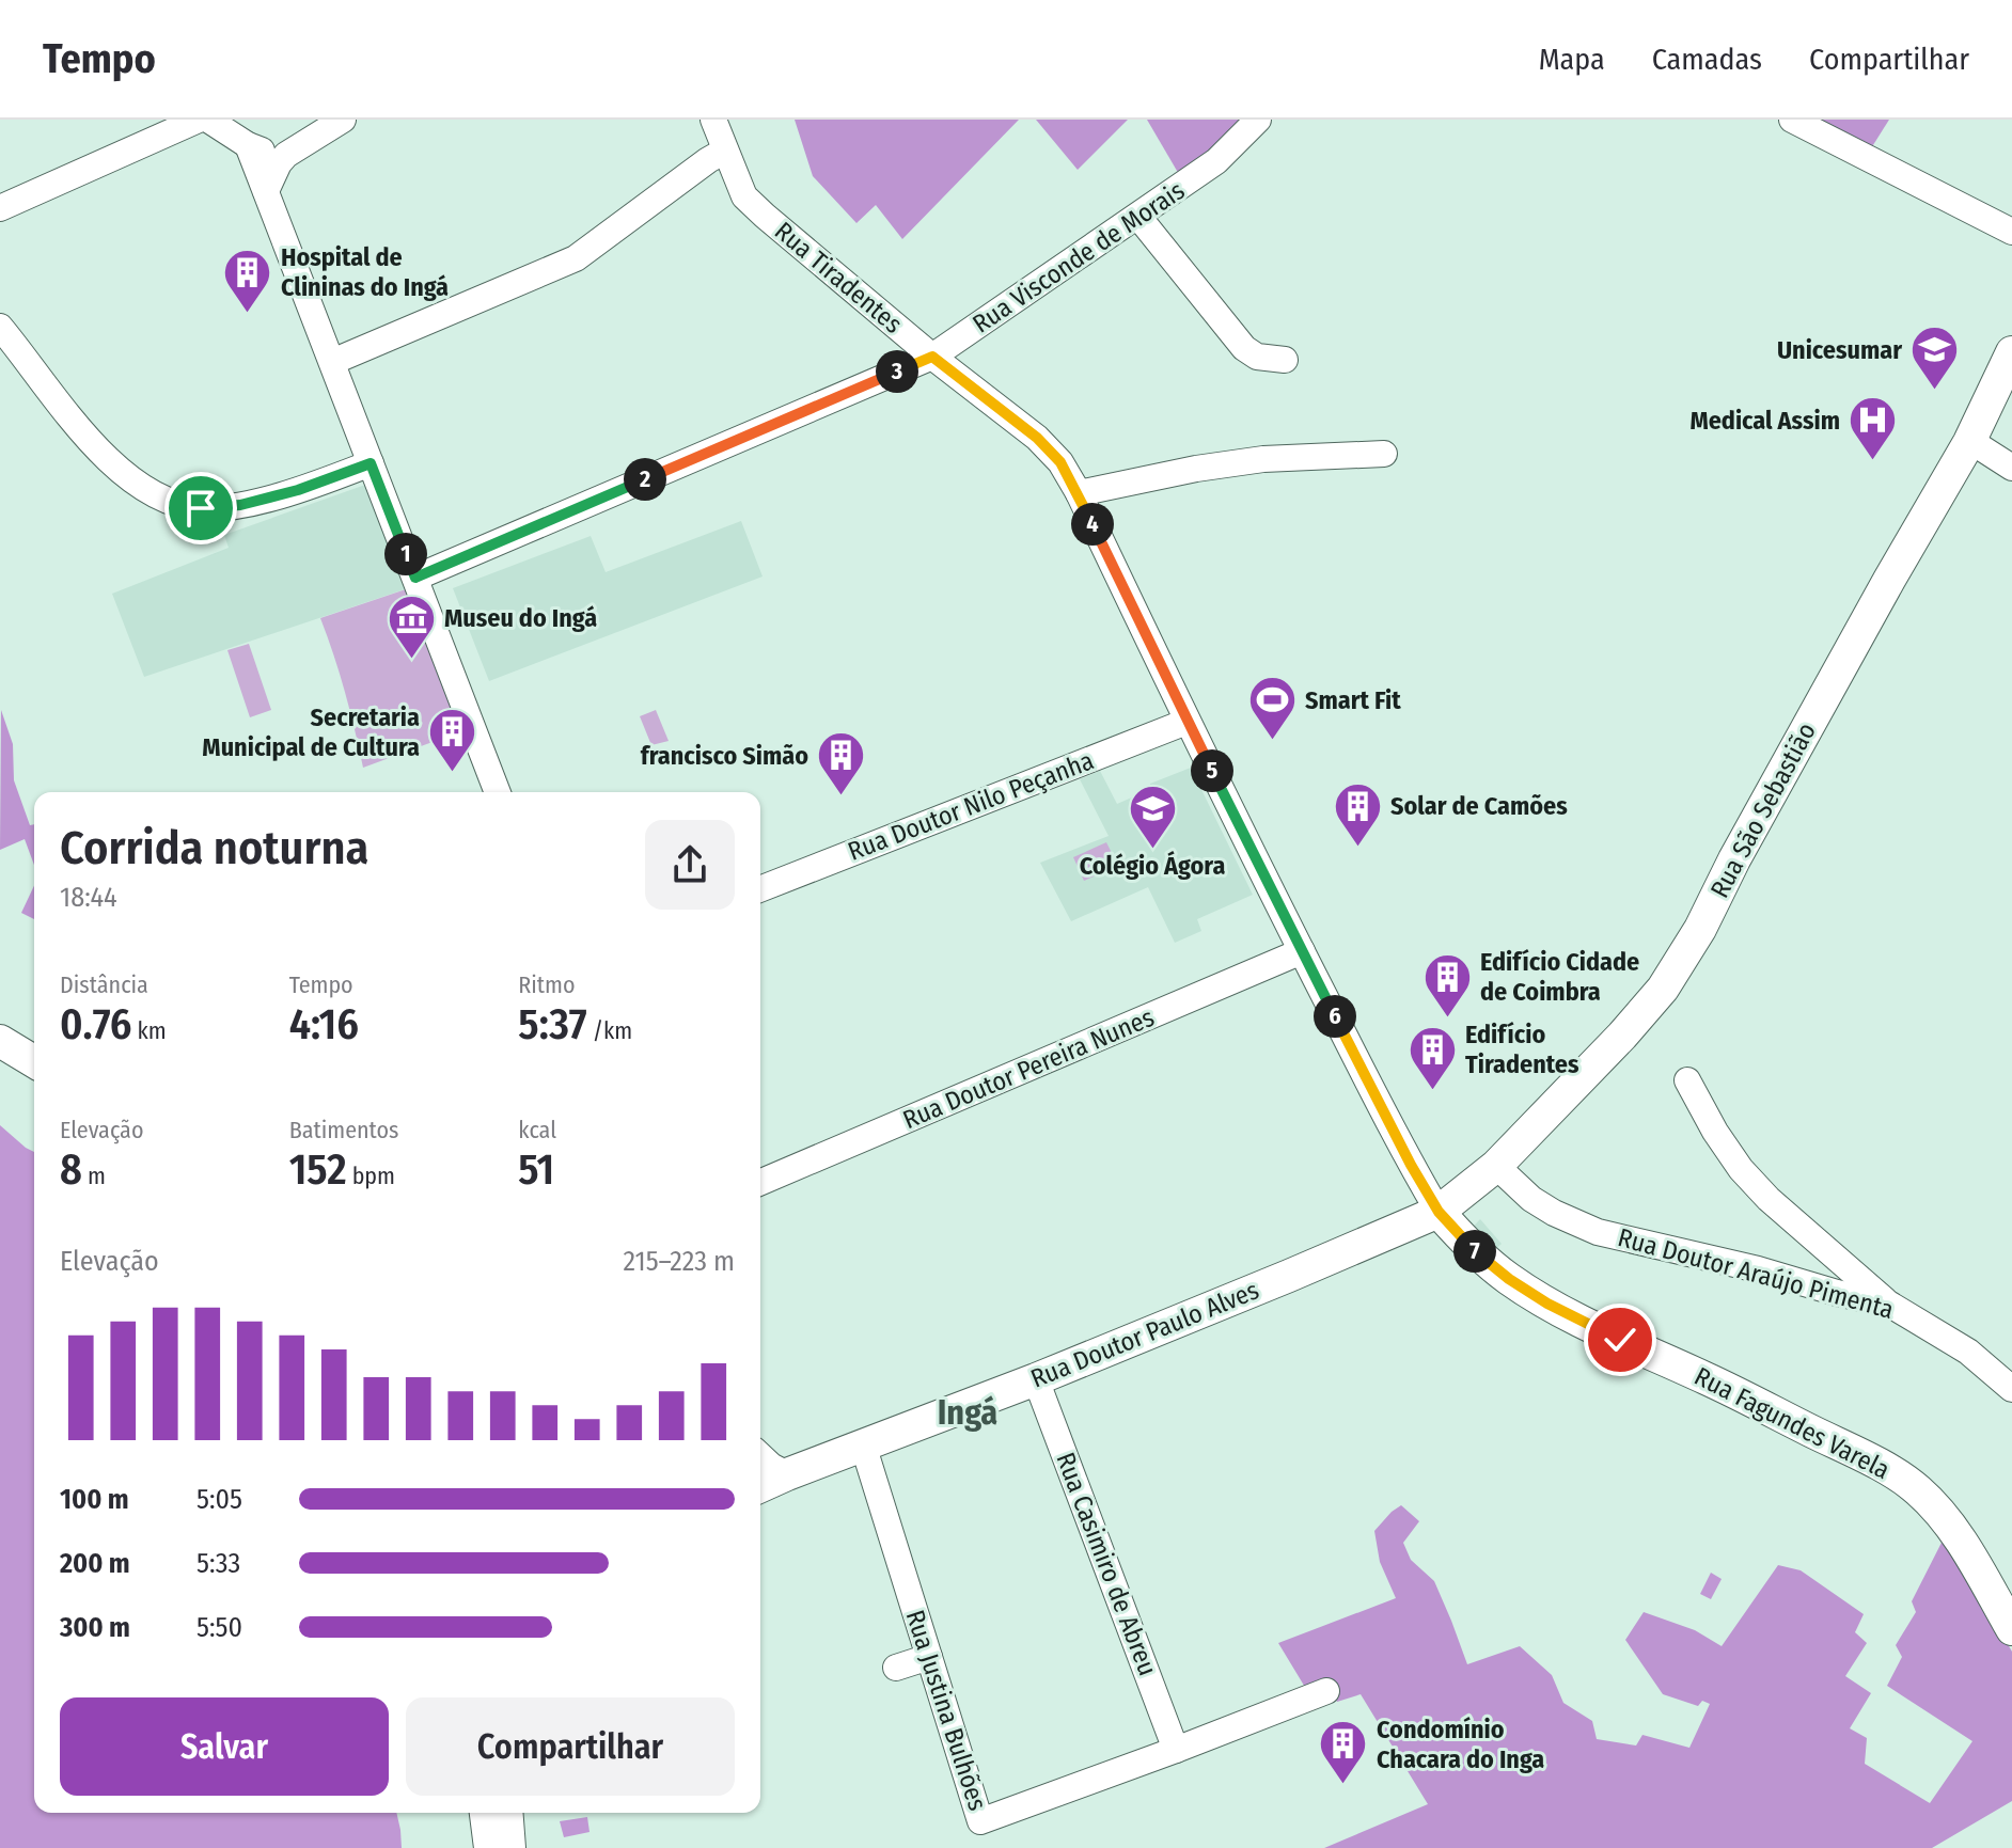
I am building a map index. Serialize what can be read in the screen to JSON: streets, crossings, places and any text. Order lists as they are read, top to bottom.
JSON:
{
  "streets": {
    "main road": ["Rua São Sebastião", "Rua Doutor Paulo Alves", "Rua Fagundes Varela"],
    "street": [
      "Rua Visconde de Morais",
      "Rua Tiradentes",
      "Rua Doutor Nilo Peçanha",
      "Rua Doutor Pereira Nunes",
      "Rua Doutor Araújo Pimenta",
      "Rua Casimiro de Abreu",
      "Rua Justina Bulhões"
    ]
  },
  "crossings": [
    ["Rua Visconde de Morais", "Rua Tiradentes"],
    ["Rua Tiradentes", "Rua Doutor Nilo Peçanha"],
    ["Rua Tiradentes", "Rua São Sebastião"],
    ["Rua Tiradentes", "Rua Doutor Pereira Nunes"],
    ["Rua Tiradentes", "Rua Doutor Paulo Alves"],
    ["Rua Tiradentes", "Rua Fagundes Varela"],
    ["Rua São Sebastião", "Rua Doutor Araújo Pimenta"],
    ["Rua São Sebastião", "Rua Doutor Paulo Alves"],
    ["Rua São Sebastião", "Rua Fagundes Varela"],
    ["Rua Doutor Paulo Alves", "Rua Fagundes Varela"],
    ["Rua Doutor Paulo Alves", "Rua Casimiro de Abreu"],
    ["Rua Doutor Paulo Alves", "Rua Justina Bulhões"],
    ["Rua Casimiro de Abreu", "Rua Justina Bulhões"]
  ],
  "districts": ["Ingá"],
  "places": {
    "building": [
      "Hospital de Clininas do Ingá",
      "Secretaria Municipal de Cultura",
      "francisco Simão",
      "Solar de Camões",
      "Edifício Cidade de Coimbra",
      "Edifício Tiradentes",
      "Condomínio Chacara do Inga"
    ],
    "school or university": ["Unicesumar", "Colégio Ágora"],
    "hospital": ["Medical Assim"],
    "museum": ["Museu do Ingá"],
    "sports": ["Smart Fit"]
  },
  "page": {
    "header": "Tempo",
    "nav": ["Mapa", "Camadas", "Compartilhar"],
    "pins": [
      "3",
      "2",
      "4",
      "1",
      "5",
      "6",
      "7"
    ],
    "heading": ["Corrida noturna", "18:44"],
    "stats": [
      ["Distância", "0.76 km"],
      ["Tempo", "4:16"],
      ["Ritmo", "5:37 /km"],
      ["Elevação", "8 m"],
      ["Batimentos", "152 bpm"],
      ["kcal", "51"]
    ],
    "chart": ["Elevação", "215–223 m"],
    "list": [
      {
        "name": "100 m",
        "note": "5:05"
      },
      {
        "name": "200 m",
        "note": "5:33"
      },
      {
        "name": "300 m",
        "note": "5:50"
      }
    ],
    "buttons": ["Salvar", "Compartilhar"]
  }
}
